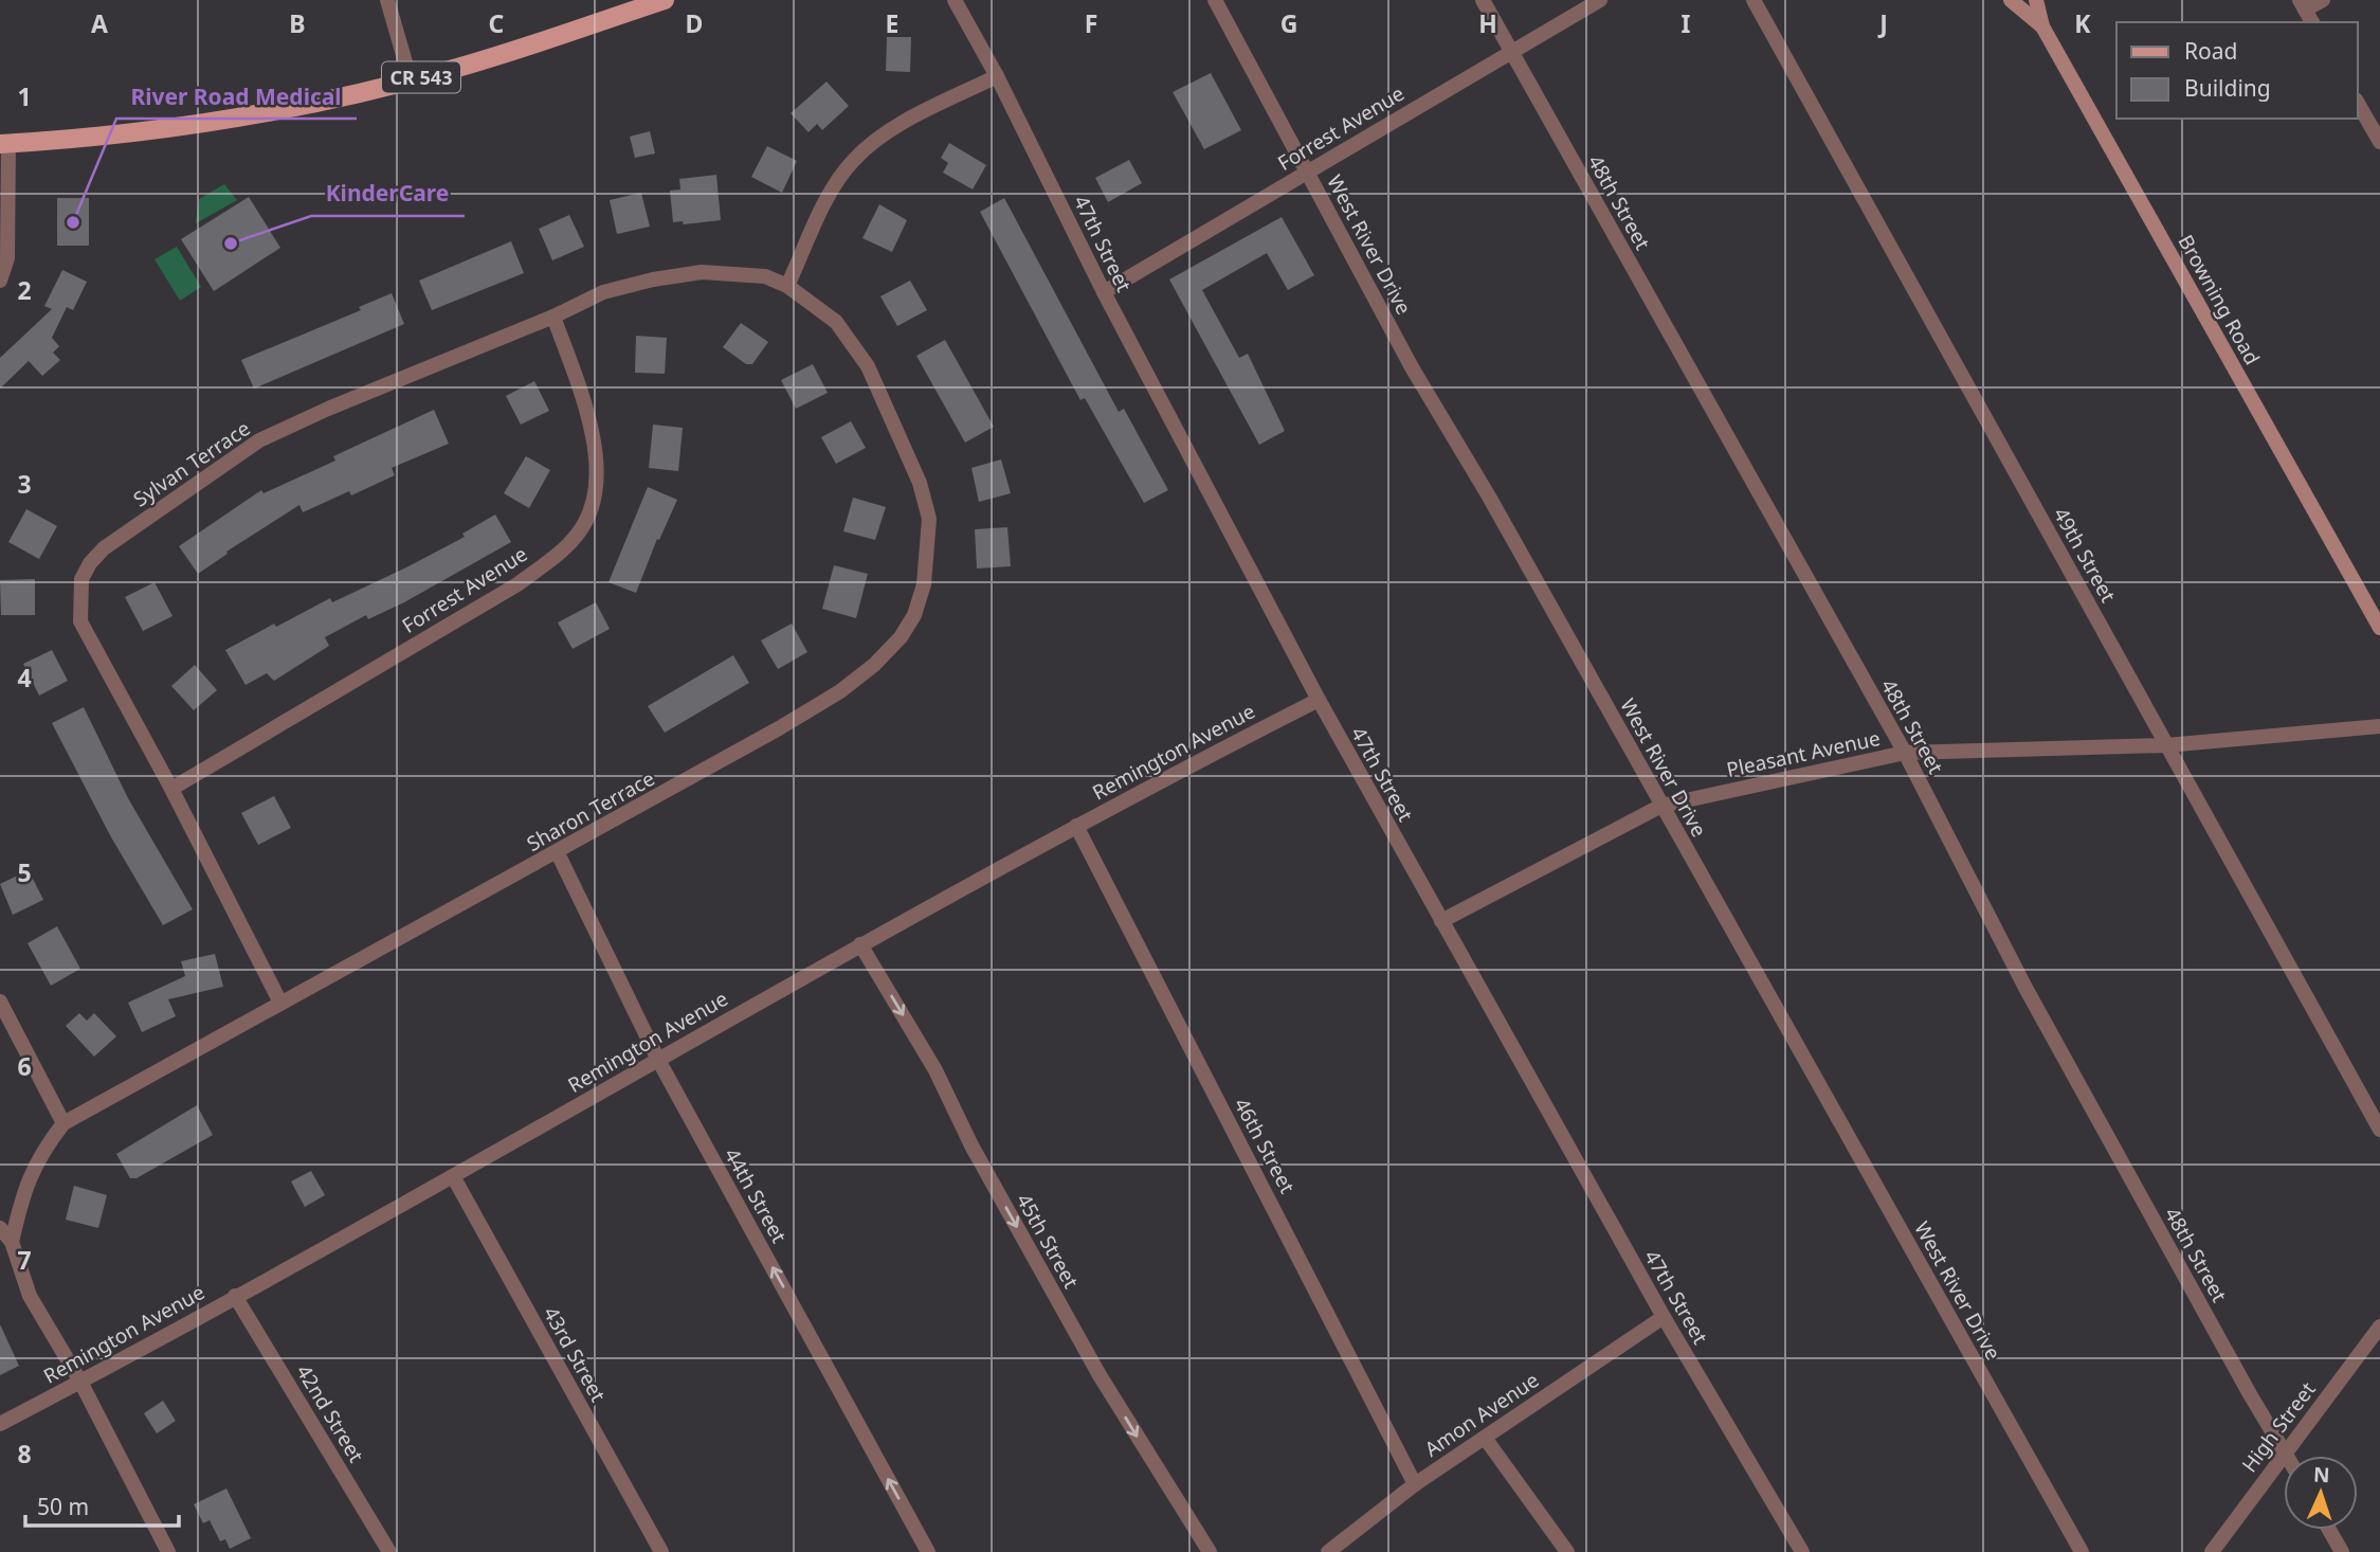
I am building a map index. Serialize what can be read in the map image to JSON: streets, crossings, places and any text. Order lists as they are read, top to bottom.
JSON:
{
  "streets": {
    "main road": ["CR 543", "Browning Road"],
    "street": [
      "Forrest Avenue",
      "48th Street",
      "47th Street",
      "West River Drive",
      "Sylvan Terrace",
      "49th Street",
      "Remington Avenue",
      "Pleasant Avenue",
      "Sharon Terrace",
      "46th Street",
      "44th Street",
      "45th Street",
      "43rd Street",
      "42nd Street",
      "Amon Avenue",
      "High Street"
    ]
  },
  "crossings": [
    ["Forrest Avenue", "48th Street"],
    ["Forrest Avenue", "47th Street"],
    ["Forrest Avenue", "West River Drive"],
    ["Forrest Avenue", "Sylvan Terrace"],
    ["48th Street", "Pleasant Avenue"],
    ["48th Street", "High Street"],
    ["47th Street", "Remington Avenue"],
    ["47th Street", "Pleasant Avenue"],
    ["47th Street", "Amon Avenue"],
    ["West River Drive", "Pleasant Avenue"],
    ["Sylvan Terrace", "Sharon Terrace"],
    ["49th Street", "Pleasant Avenue"],
    ["Remington Avenue", "46th Street"],
    ["Remington Avenue", "44th Street"],
    ["Remington Avenue", "45th Street"],
    ["Remington Avenue", "43rd Street"],
    ["Remington Avenue", "42nd Street"],
    ["Sharon Terrace", "44th Street"],
    ["46th Street", "Amon Avenue"]
  ],
  "one_way": ["44th Street", "45th Street"],
  "places": ["River Road Medical", "KinderCare"],
  "legend": ["Road", "Building"],
  "scale_bar": "50 m",
  "north": "top",
  "grid": {
    "columns": [
      "A",
      "B",
      "C",
      "D",
      "E",
      "F",
      "G",
      "H",
      "I",
      "J",
      "K"
    ],
    "rows": [
      "1",
      "2",
      "3",
      "4",
      "5",
      "6",
      "7",
      "8"
    ]
  }
}
